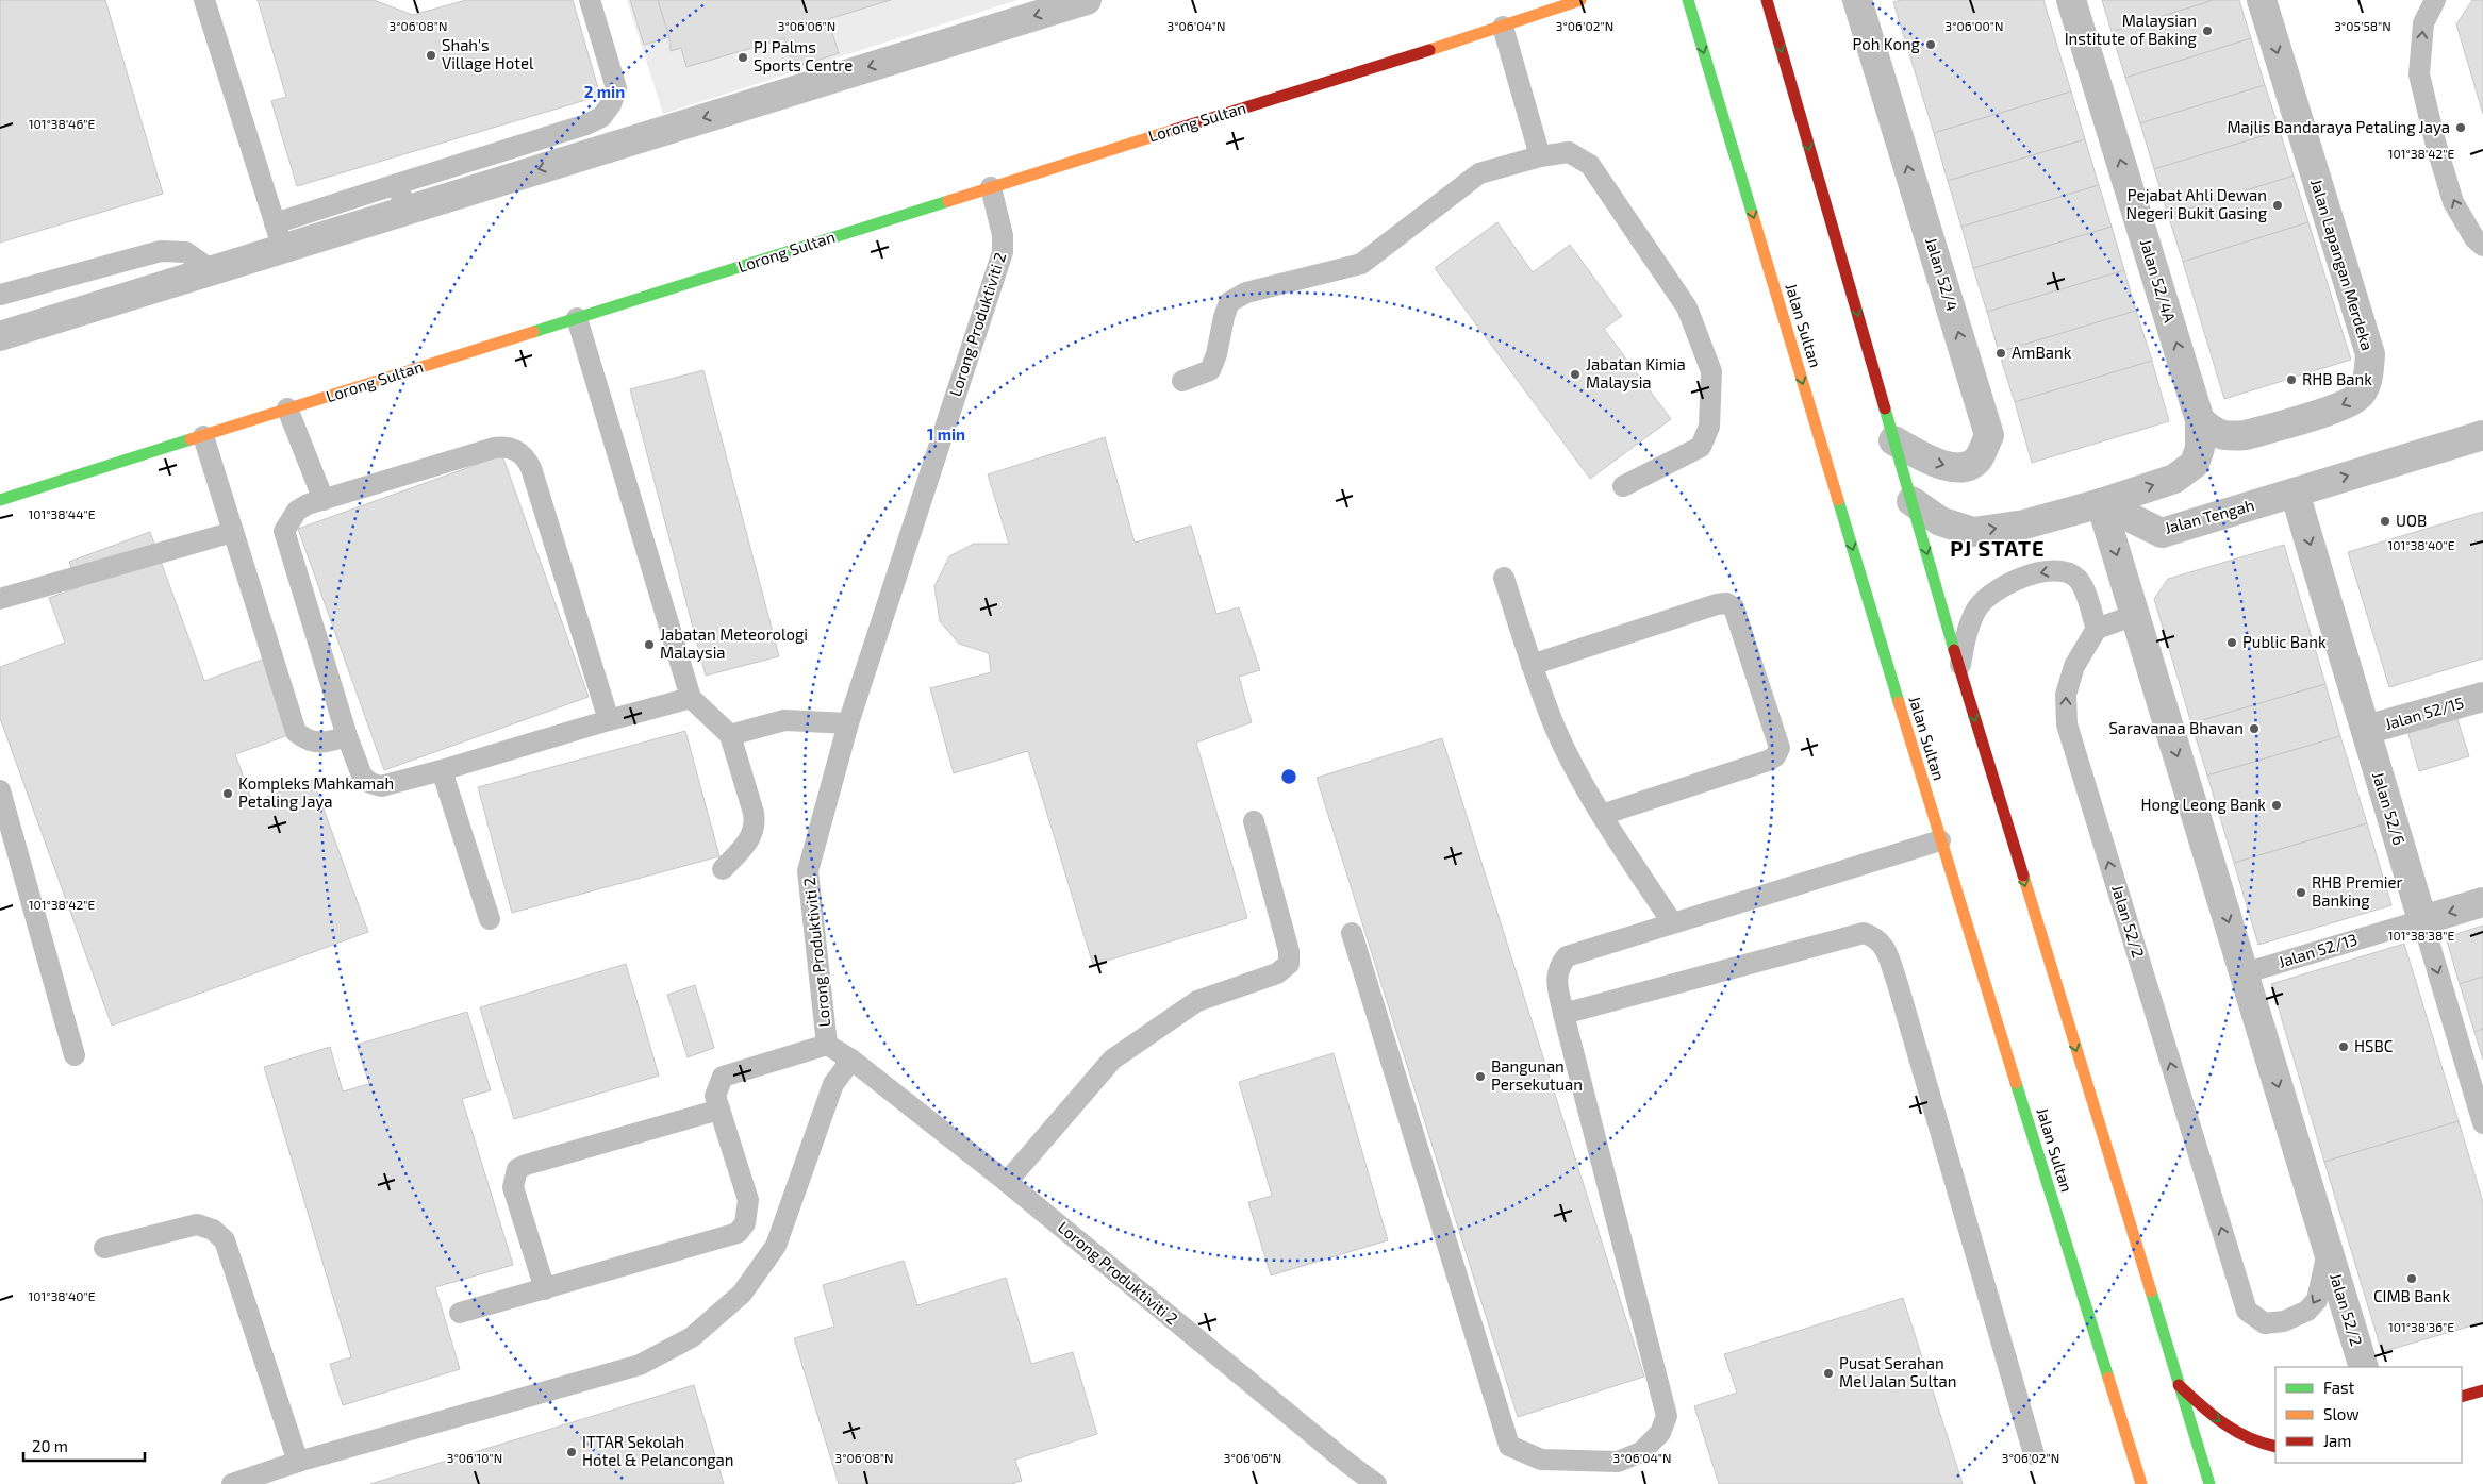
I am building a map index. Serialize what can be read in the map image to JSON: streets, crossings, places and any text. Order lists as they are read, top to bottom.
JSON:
{
  "streets": {
    "main road": ["Lorong Sultan", "Jalan Sultan"],
    "street": [
      "Jalan Lapangan Merdeka",
      "Jalan 52/4",
      "Jalan 52/4A",
      "Jalan Tengah",
      "Jalan 52/15",
      "Jalan 52/6",
      "Jalan 52/2",
      "Jalan 52/13"
    ],
    "lane": ["Lorong Produktiviti 2"]
  },
  "crossings": [
    ["Lorong Sultan", "Lorong Produktiviti 2"],
    ["Jalan Lapangan Merdeka", "Jalan 52/4A"],
    ["Jalan 52/4A", "Jalan Tengah"],
    ["Jalan 52/4A", "Jalan 52/2"],
    ["Jalan Tengah", "Jalan 52/6"],
    ["Jalan Tengah", "Jalan 52/2"],
    ["Jalan 52/15", "Jalan 52/6"],
    ["Jalan 52/6", "Jalan 52/13"],
    ["Jalan 52/2", "Jalan 52/13"]
  ],
  "one_way": ["Jalan 52/4A", "Jalan Tengah", "Jalan 52/6"],
  "districts": ["PJ STATE"],
  "places": [
    "Malaysian Institute of Baking",
    "Poh Kong",
    "Shah's Village Hotel",
    "PJ Palms Sports Centre",
    "Majlis Bandaraya Petaling Jaya",
    "Pejabat Ahli Dewan Negeri Bukit Gasing",
    "AmBank",
    "Jabatan Kimia Malaysia",
    "RHB Bank",
    "UOB",
    "Public Bank",
    "Jabatan Meteorologi Malaysia",
    "Saravanaa Bhavan",
    "Kompleks Mahkamah Petaling Jaya",
    "Hong Leong Bank",
    "RHB Premier Banking",
    "HSBC",
    "Bangunan Persekutuan",
    "CIMB Bank",
    "Pusat Serahan Mel Jalan Sultan",
    "ITTAR Sekolah Hotel & Pelancongan"
  ],
  "legend": ["Fast", "Slow", "Jam"],
  "scale_bar": "20 m",
  "coordinates": [
    "3°05'58\"N",
    "3°06'08\"N",
    "3°06'06\"N",
    "3°06'04\"N",
    "3°06'02\"N",
    "3°06'00\"N",
    "101°38'46\"E",
    "101°38'42\"E",
    "101°38'44\"E",
    "101°38'40\"E",
    "101°38'38\"E",
    "101°38'36\"E",
    "3°06'10\"N"
  ],
  "rings": ["2 min", "1 min"]
}
